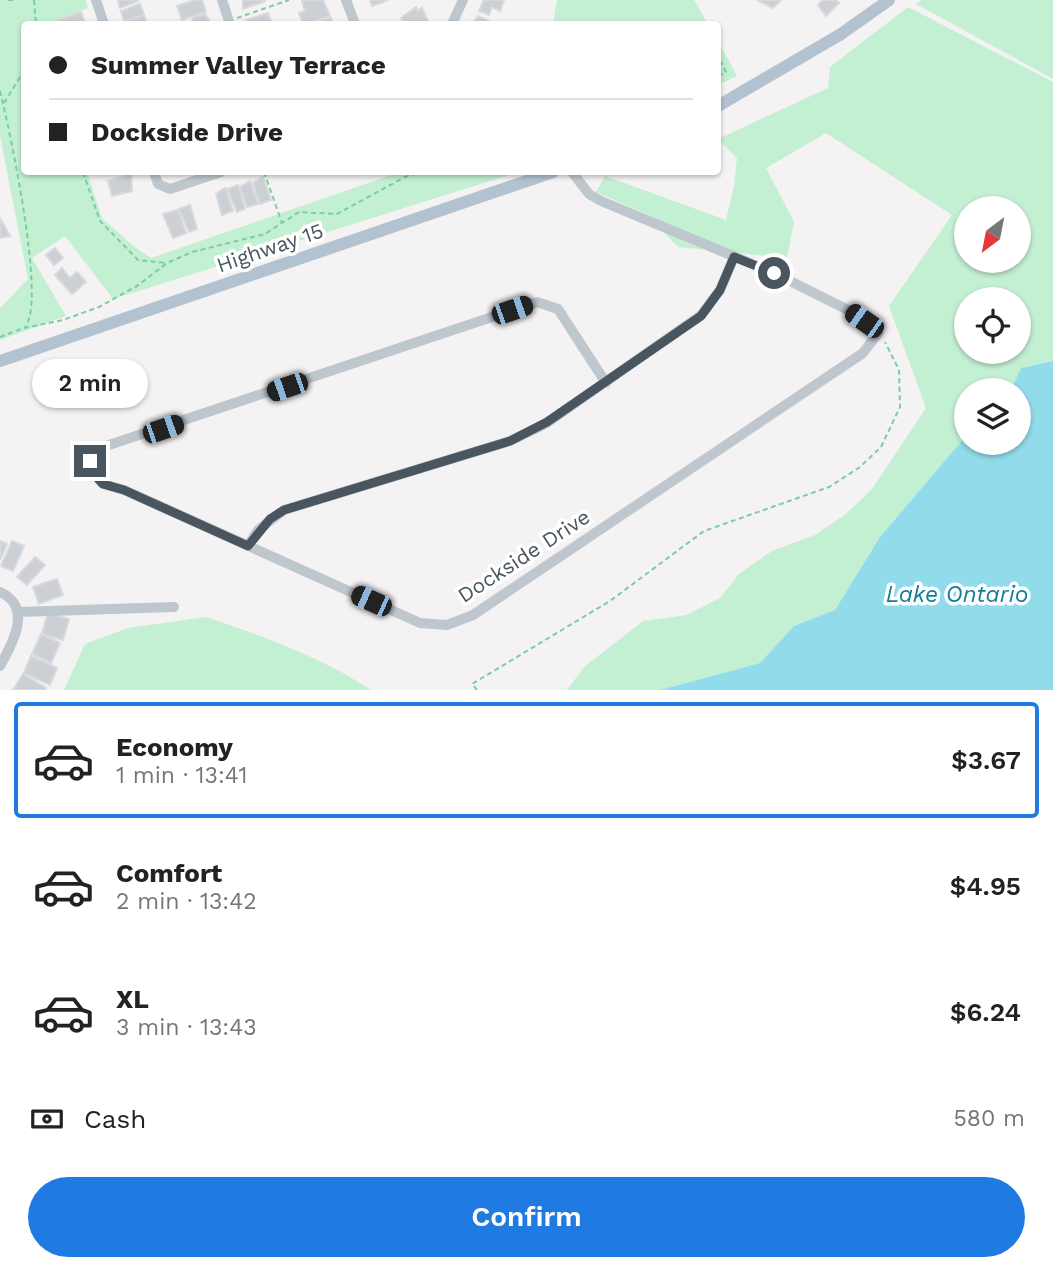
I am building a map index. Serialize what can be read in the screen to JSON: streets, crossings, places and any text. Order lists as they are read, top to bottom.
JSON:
{
  "streets": {
    "main road": ["Highway 15"],
    "street": ["Dockside Drive"]
  },
  "water": ["Lake Ontario"],
  "north": "bottom left",
  "page": {
    "banner": ["Summer Valley Terrace", "Dockside Drive"],
    "bubble": "2 min",
    "list": [
      {
        "name": "Economy",
        "note": "1 min · 13:41",
        "value": "$3.67"
      },
      {
        "name": "Comfort",
        "note": "2 min · 13:42",
        "value": "$4.95"
      },
      {
        "name": "XL",
        "note": "3 min · 13:43",
        "value": "$6.24"
      }
    ],
    "pay": ["Cash", "580 m"],
    "buttons": "Confirm"
  }
}
